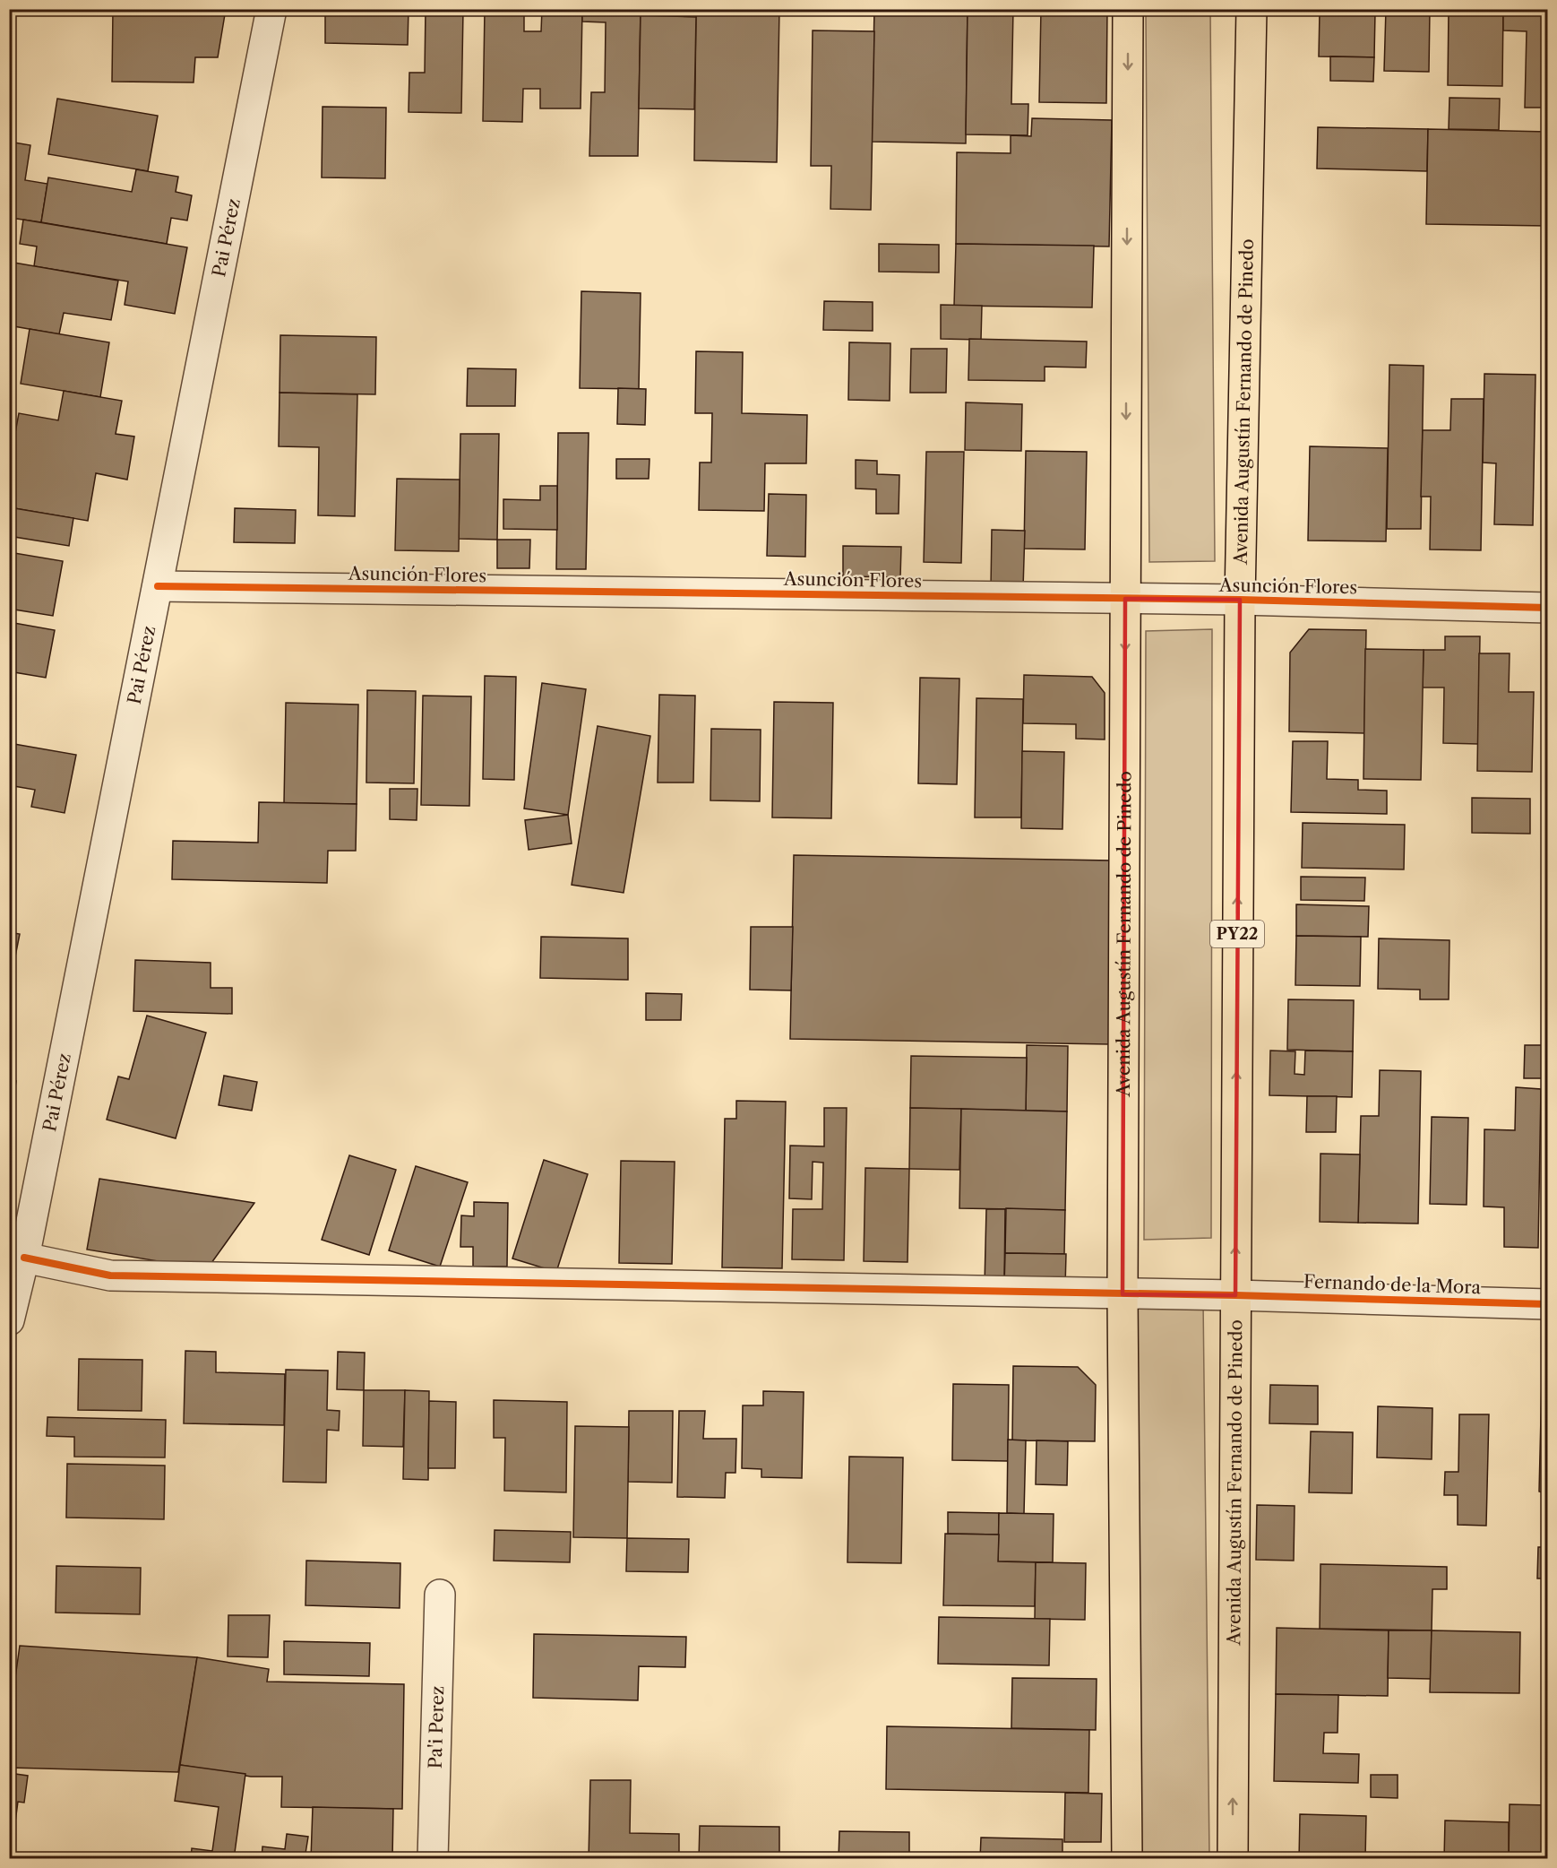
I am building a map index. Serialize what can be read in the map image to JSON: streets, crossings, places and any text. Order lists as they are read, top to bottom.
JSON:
{
  "streets": {
    "highway": ["Avenida Augustín Fernando de Pinedo", "PY22"],
    "street": [
      "Pai Pérez",
      "Asunción Flores",
      "Fernando de la Mora",
      "Pa'i Perez"
    ]
  },
  "crossings": [
    ["Pai Pérez", "Asunción Flores"],
    ["Pai Pérez", "Fernando de la Mora"],
    ["Avenida Augustín Fernando de Pinedo", "Asunción Flores"],
    ["Avenida Augustín Fernando de Pinedo", "Fernando de la Mora"]
  ]
}
